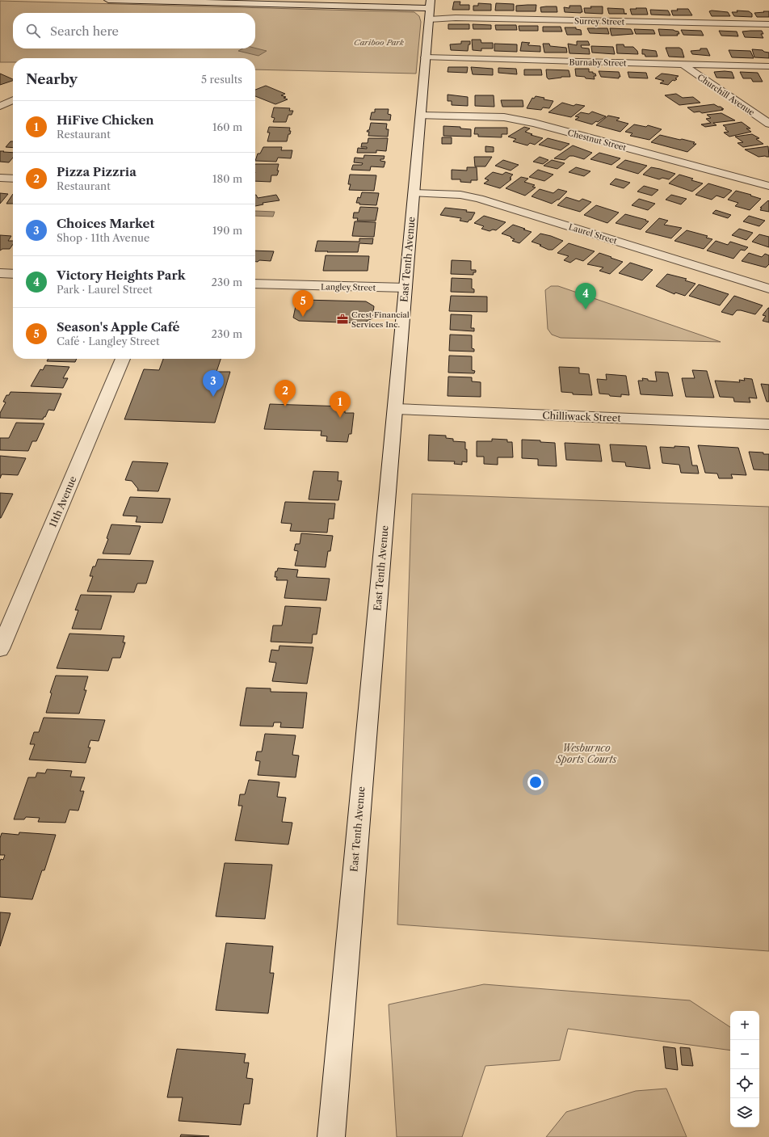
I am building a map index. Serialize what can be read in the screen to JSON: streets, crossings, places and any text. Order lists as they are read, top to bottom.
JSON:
{
  "streets": {
    "street": [
      "Surrey Street",
      "Burnaby Street",
      "Churchill Avenue",
      "Chestnut Street",
      "Laurel Street",
      "East Tenth Avenue",
      "Langley Street",
      "Chilliwack Street",
      "11th Avenue"
    ]
  },
  "crossings": [
    ["Surrey Street", "East Tenth Avenue"],
    ["Burnaby Street", "Churchill Avenue"],
    ["Burnaby Street", "East Tenth Avenue"],
    ["Chestnut Street", "East Tenth Avenue"],
    ["Laurel Street", "East Tenth Avenue"],
    ["East Tenth Avenue", "Langley Street"],
    ["East Tenth Avenue", "Chilliwack Street"]
  ],
  "parks": ["Cariboo Park", "Wesburnco Sports Courts"],
  "places": {
    "office": ["Crest Financial Services Inc."]
  },
  "page": {
    "search": "Search here",
    "heading": ["Nearby", "5 results"],
    "list": [
      {
        "mark": "1",
        "name": "HiFive Chicken",
        "note": "Restaurant",
        "value": "160 m"
      },
      {
        "mark": "2",
        "name": "Pizza Pizzria",
        "note": "Restaurant",
        "value": "180 m"
      },
      {
        "mark": "3",
        "name": "Choices Market",
        "note": "Shop · 11th Avenue",
        "value": "190 m"
      },
      {
        "mark": "4",
        "name": "Victory Heights Park",
        "note": "Park · Laurel Street",
        "value": "230 m"
      },
      {
        "mark": "5",
        "name": "Season's Apple Café",
        "note": "Café · Langley Street",
        "value": "230 m"
      }
    ],
    "pins": [
      "4",
      "5",
      "3",
      "2",
      "1"
    ],
    "map_buttons": ["+", "−"]
  }
}
